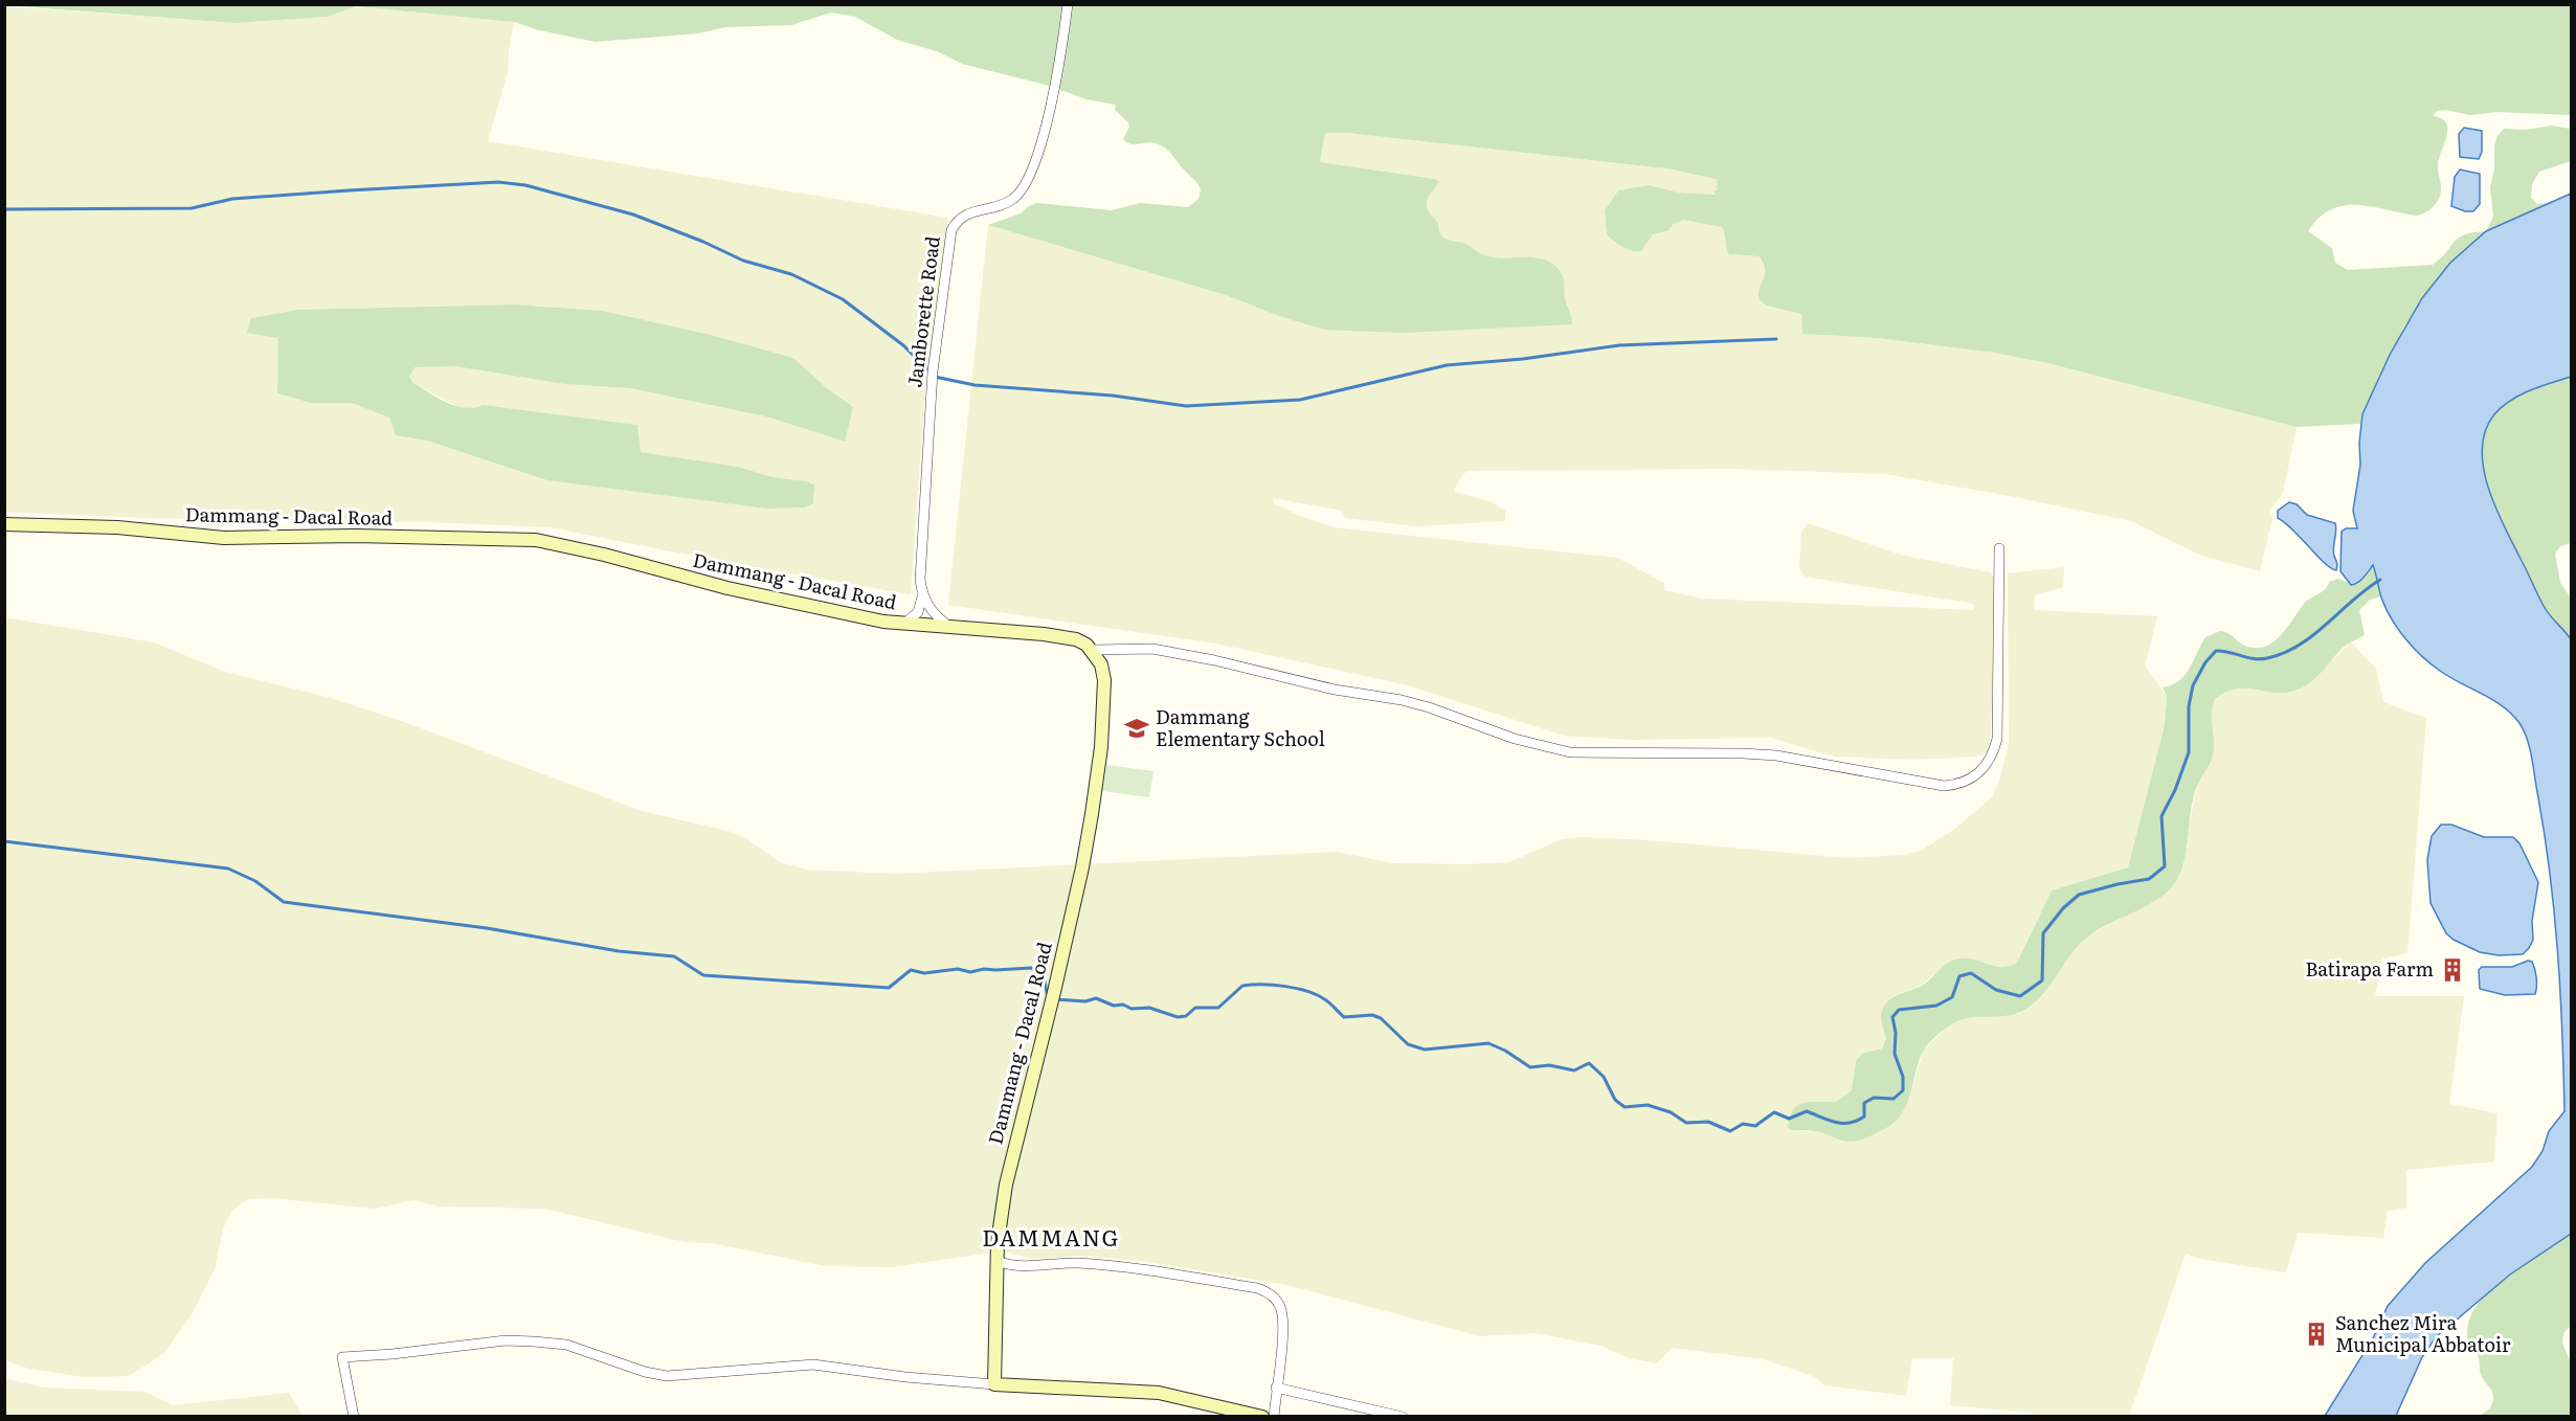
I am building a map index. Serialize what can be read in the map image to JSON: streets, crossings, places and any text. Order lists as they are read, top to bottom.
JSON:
{
  "streets": {
    "street": ["Jamborette Road", "Dammang - Dacal Road"]
  },
  "districts": ["DAMMANG"],
  "places": {
    "school or university": ["Dammang Elementary School"],
    "building": ["Batirapa Farm", "Sanchez Mira Municipal Abbatoir"]
  }
}
